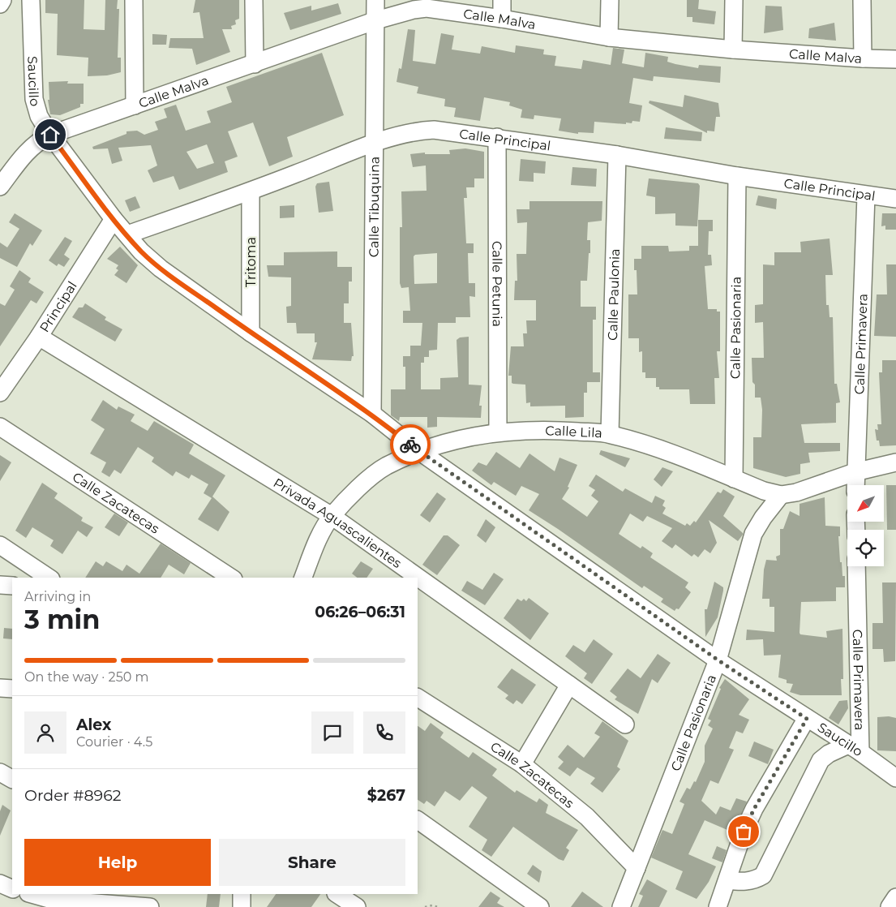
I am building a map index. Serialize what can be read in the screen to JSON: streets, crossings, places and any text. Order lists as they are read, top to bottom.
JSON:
{
  "streets": {
    "street": [
      "Calle Malva",
      "Saucillo",
      "Calle Principal",
      "Calle Tibuquina",
      "Tritoma",
      "Calle Petunia",
      "Calle Paulonia",
      "Principal",
      "Calle Pasionaria",
      "Calle Primavera",
      "Calle Lila",
      "Calle Zacatecas",
      "Privada Aguascalientes"
    ]
  },
  "crossings": [
    ["Calle Malva", "Saucillo"],
    ["Calle Malva", "Calle Tibuquina"],
    ["Saucillo", "Calle Principal"],
    ["Saucillo", "Calle Tibuquina"],
    ["Saucillo", "Tritoma"],
    ["Saucillo", "Principal"],
    ["Saucillo", "Calle Pasionaria"],
    ["Saucillo", "Calle Primavera"],
    ["Saucillo", "Calle Lila"],
    ["Calle Principal", "Calle Tibuquina"],
    ["Calle Principal", "Tritoma"],
    ["Calle Principal", "Calle Petunia"],
    ["Calle Principal", "Calle Paulonia"],
    ["Calle Principal", "Calle Pasionaria"],
    ["Calle Principal", "Calle Primavera"],
    ["Calle Petunia", "Calle Lila"],
    ["Calle Paulonia", "Calle Lila"],
    ["Principal", "Privada Aguascalientes"],
    ["Calle Pasionaria", "Calle Lila"],
    ["Calle Pasionaria", "Calle Zacatecas"],
    ["Calle Primavera", "Calle Lila"],
    ["Calle Lila", "Privada Aguascalientes"]
  ],
  "north": "bottom left",
  "page": {
    "heading": ["3 min", "Arriving in", "06:26–06:31"],
    "panel": [
      "Alex",
      "Courier · 4.5",
      "Order #8962",
      "$267"
    ],
    "bar": "On the way · 250 m",
    "buttons": ["Help", "Share"]
  }
}
